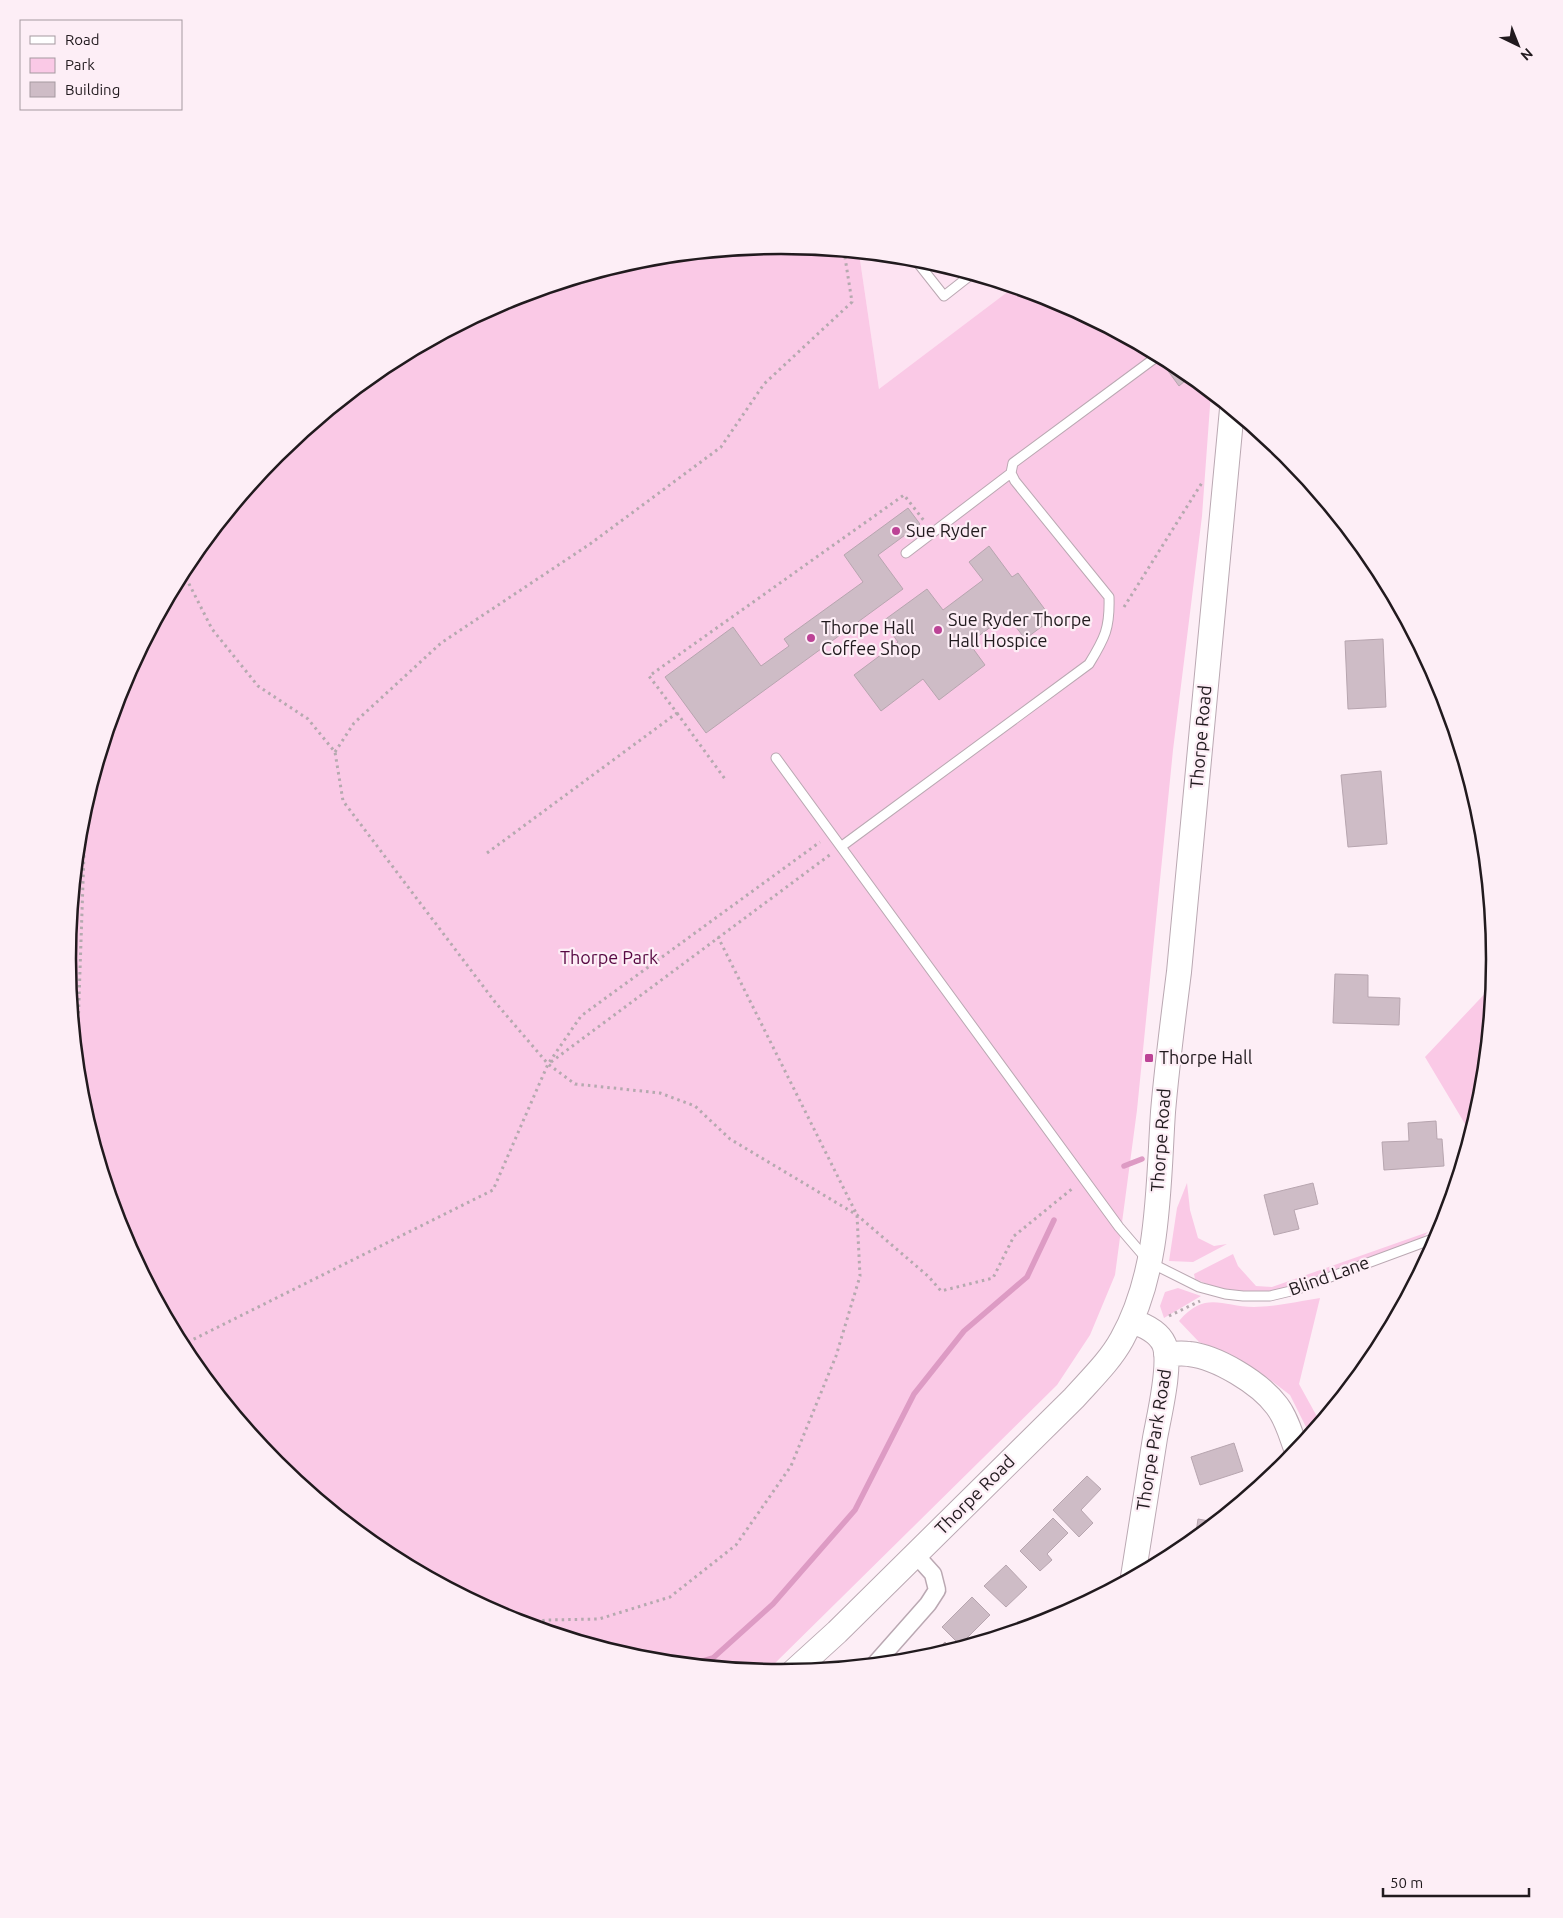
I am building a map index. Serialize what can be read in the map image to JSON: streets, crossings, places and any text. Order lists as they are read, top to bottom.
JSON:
{
  "streets": {
    "street": ["Thorpe Road", "Thorpe Park Road"],
    "lane": ["Blind Lane"]
  },
  "crossings": [
    ["Thorpe Road", "Blind Lane"],
    ["Thorpe Road", "Thorpe Park Road"]
  ],
  "parks": ["Thorpe Park"],
  "places": {
    "other": ["Sue Ryder", "Sue Ryder Thorpe Hall Hospice", "Thorpe Hall Coffee Shop"],
    "transit": ["Thorpe Hall"]
  },
  "legend": ["Road", "Park", "Building"],
  "scale_bar": "50 m",
  "north": "bottom right"
}
